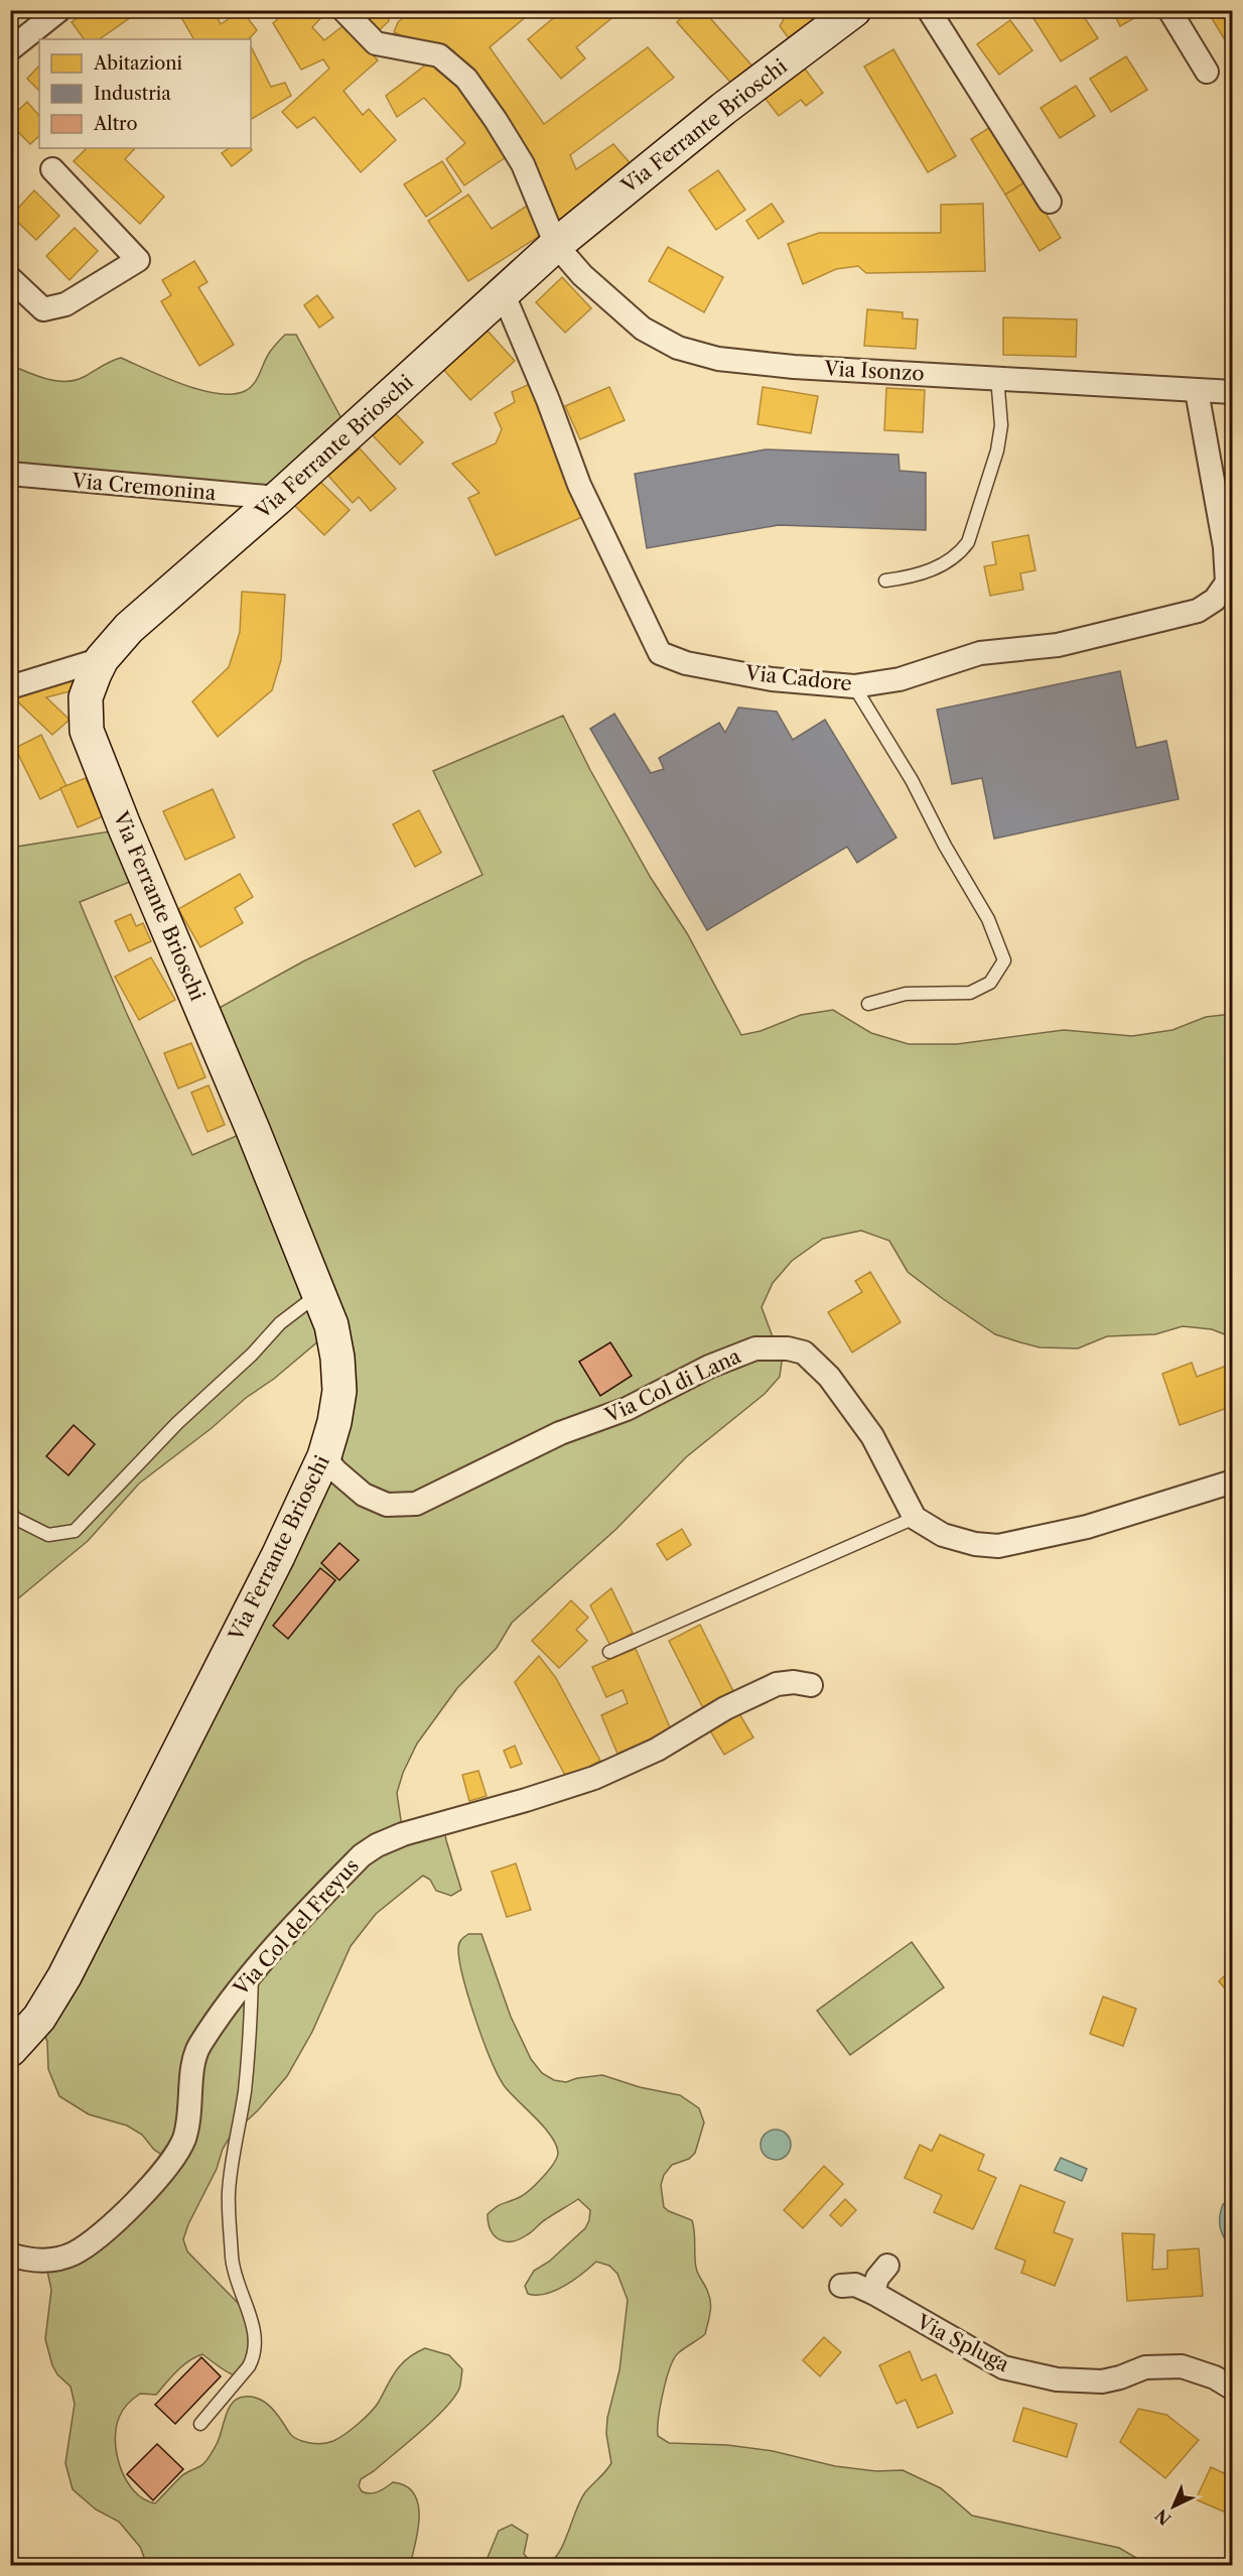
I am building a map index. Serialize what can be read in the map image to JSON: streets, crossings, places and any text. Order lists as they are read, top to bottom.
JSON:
{
  "streets": {
    "street": [
      "Via Ferrante Brioschi",
      "Via Isonzo",
      "Via Cremonina",
      "Via Cadore",
      "Via Col di Lana",
      "Via Col del Freyus",
      "Via Spluga"
    ]
  },
  "crossings": [
    ["Via Ferrante Brioschi", "Via Isonzo"],
    ["Via Ferrante Brioschi", "Via Cremonina"],
    ["Via Ferrante Brioschi", "Via Cadore"],
    ["Via Ferrante Brioschi", "Via Col di Lana"],
    ["Via Isonzo", "Via Cadore"]
  ],
  "legend": ["Abitazioni", "Industria", "Altro"],
  "north": "bottom left"
}
